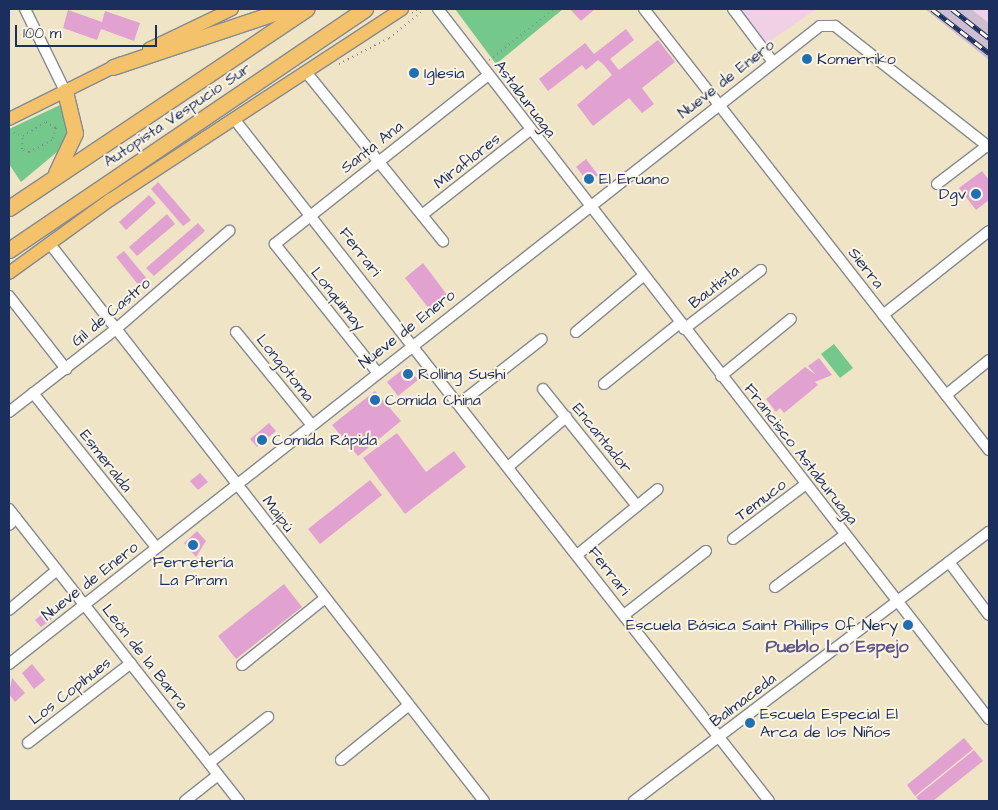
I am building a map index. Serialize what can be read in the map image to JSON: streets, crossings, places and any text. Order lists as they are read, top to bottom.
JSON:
{
  "streets": {
    "highway": ["Autopista Vespucio Sur"],
    "street": [
      "Nueve de Enero",
      "Astaburuaga",
      "Santa Ana",
      "Miraflores",
      "Ferrari",
      "Sierra",
      "Bautista",
      "Lonquimay",
      "Gil de Castro",
      "Longotoma",
      "Encantador",
      "Francisco Astaburuaga",
      "Esmeralda",
      "Temuco",
      "Maipú",
      "León de la Barra",
      "Los Copihues",
      "Balmaceda"
    ]
  },
  "crossings": [
    ["Nueve de Enero", "Astaburuaga"],
    ["Nueve de Enero", "Ferrari"],
    ["Nueve de Enero", "Sierra"],
    ["Nueve de Enero", "Lonquimay"],
    ["Nueve de Enero", "Longotoma"],
    ["Nueve de Enero", "Francisco Astaburuaga"],
    ["Nueve de Enero", "Esmeralda"],
    ["Nueve de Enero", "Maipú"],
    ["Nueve de Enero", "León de la Barra"],
    ["Astaburuaga", "Santa Ana"],
    ["Astaburuaga", "Miraflores"],
    ["Astaburuaga", "Francisco Astaburuaga"],
    ["Santa Ana", "Ferrari"],
    ["Santa Ana", "Lonquimay"],
    ["Ferrari", "Balmaceda"],
    ["Bautista", "Francisco Astaburuaga"],
    ["Gil de Castro", "Esmeralda"],
    ["Gil de Castro", "Maipú"],
    ["Francisco Astaburuaga", "Temuco"],
    ["Francisco Astaburuaga", "Balmaceda"],
    ["León de la Barra", "Los Copihues"]
  ],
  "districts": ["Pueblo Lo Espejo"],
  "places": [
    "Komerriko",
    "Iglesia",
    "El Eruano",
    "Dgv",
    "Rolling Sushi",
    "Comida China",
    "Comida Rápida",
    "Ferretería La Piram",
    "Escuela Básica Saint Phillips Of Nery",
    "Escuela Especial El Arca de los Niños"
  ],
  "scale_bar": "100 m"
}
